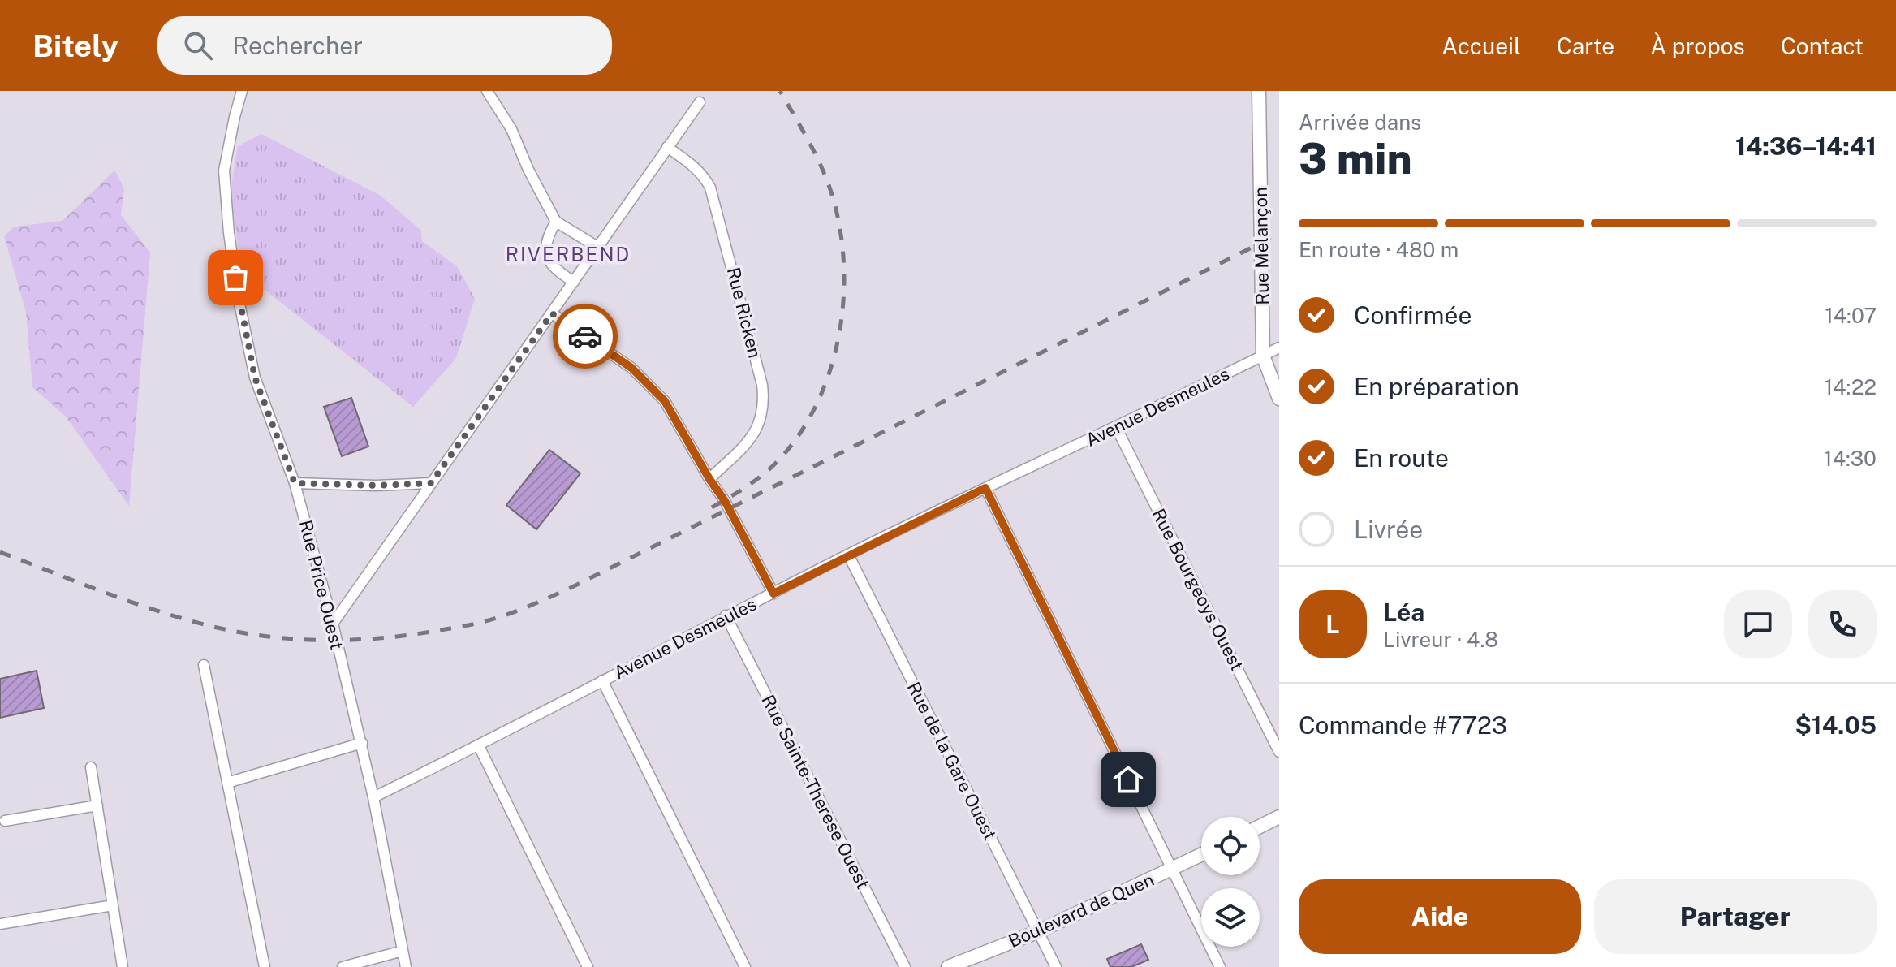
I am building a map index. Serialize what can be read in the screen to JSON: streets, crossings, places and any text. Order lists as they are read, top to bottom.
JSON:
{
  "streets": {
    "street": [
      "Rue Melançon",
      "Rue Ricken",
      "Avenue Desmeules",
      "Rue Price Ouest",
      "Rue Bourgeoys Ouest",
      "Rue de la Gare Ouest",
      "Rue Sainte-Therese Ouest",
      "Boulevard de Quen"
    ]
  },
  "crossings": [
    ["Rue Melançon", "Avenue Desmeules"],
    ["Avenue Desmeules", "Rue Price Ouest"],
    ["Avenue Desmeules", "Rue Bourgeoys Ouest"],
    ["Avenue Desmeules", "Rue de la Gare Ouest"],
    ["Avenue Desmeules", "Rue Sainte-Therese Ouest"],
    ["Rue de la Gare Ouest", "Boulevard de Quen"]
  ],
  "districts": ["RIVERBEND"],
  "page": {
    "header": "Bitely",
    "search": "Rechercher",
    "nav": [
      "Accueil",
      "Carte",
      "À propos",
      "Contact"
    ],
    "heading": ["3 min", "Arrivée dans", "14:36–14:41"],
    "panel": [
      "Léa",
      "Livreur · 4.8",
      "Commande #7723",
      "$14.05"
    ],
    "bar": "En route · 480 m",
    "list": [
      ["Confirmée", "14:07"],
      ["En préparation", "14:22"],
      ["En route", "14:30"],
      "Livrée"
    ],
    "round": "L",
    "buttons": ["Aide", "Partager"]
  }
}
